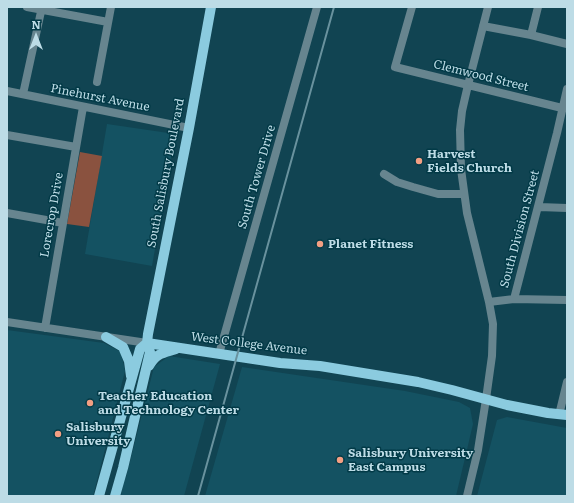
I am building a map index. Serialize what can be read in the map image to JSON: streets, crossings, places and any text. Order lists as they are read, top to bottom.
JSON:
{
  "streets": {
    "main road": ["South Salisbury Boulevard", "West College Avenue"],
    "street": [
      "Clemwood Street",
      "Pinehurst Avenue",
      "South Tower Drive",
      "Lorecrop Drive",
      "South Division Street"
    ]
  },
  "crossings": [
    ["Clemwood Street", "South Division Street"],
    ["Pinehurst Avenue", "South Salisbury Boulevard"],
    ["Pinehurst Avenue", "Lorecrop Drive"],
    ["South Salisbury Boulevard", "West College Avenue"],
    ["South Tower Drive", "West College Avenue"],
    ["Lorecrop Drive", "West College Avenue"],
    ["South Division Street", "West College Avenue"]
  ],
  "places": [
    "Harvest Fields Church",
    "Planet Fitness",
    "Teacher Education and Technology Center",
    "Salisbury University",
    "Salisbury University East Campus"
  ],
  "north": "top"
}
